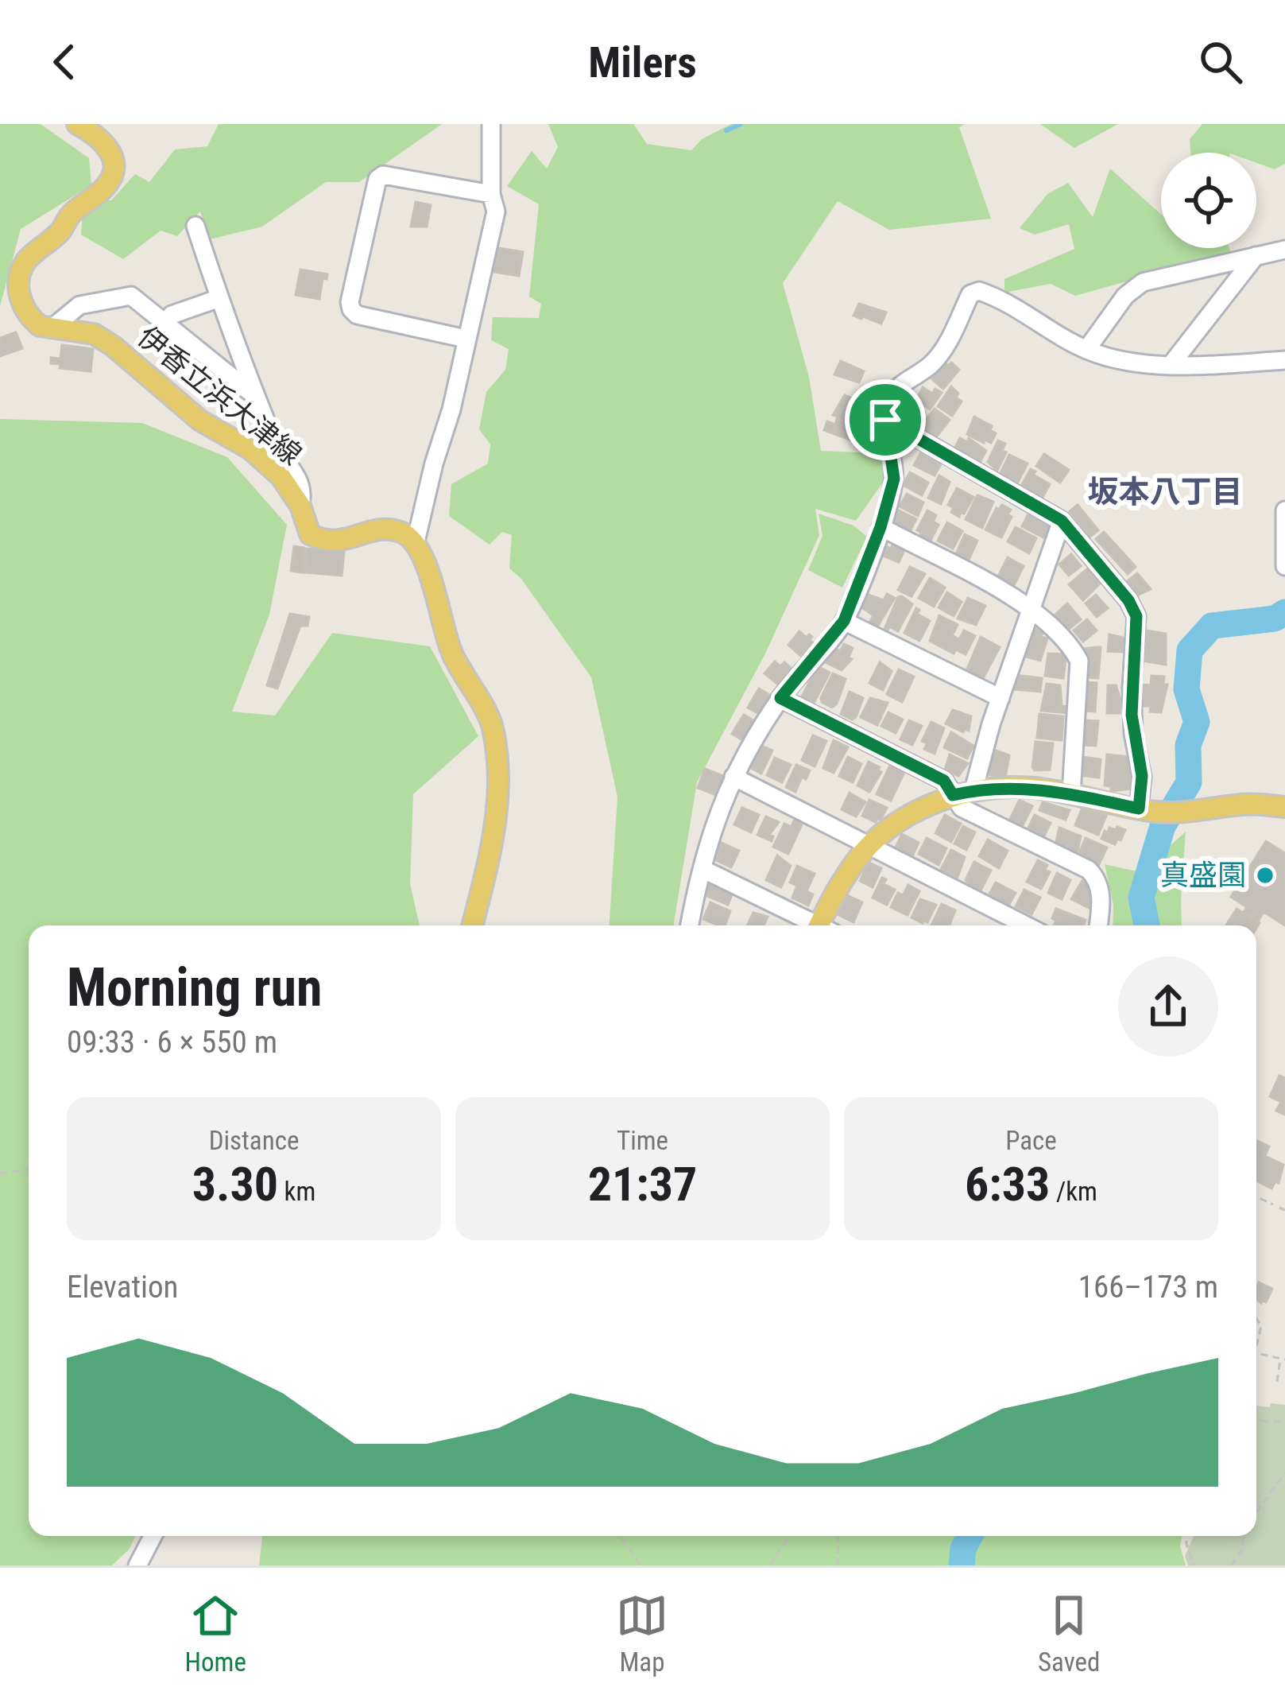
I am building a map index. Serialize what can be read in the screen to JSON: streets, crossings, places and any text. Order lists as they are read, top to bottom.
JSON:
{
  "streets": {
    "main road": ["伊香立浜大津線"]
  },
  "districts": ["坂本八丁目"],
  "places": ["真盛園"],
  "page": {
    "header": "Milers",
    "heading": ["Morning run", "09:33 · 6 × 550 m"],
    "stats": [
      ["Distance", "3.30 km"],
      ["Time", "21:37"],
      ["Pace", "6:33 /km"]
    ],
    "chart": ["Elevation", "166–173 m"],
    "tabs": ["Home", "Map", "Saved"]
  }
}
